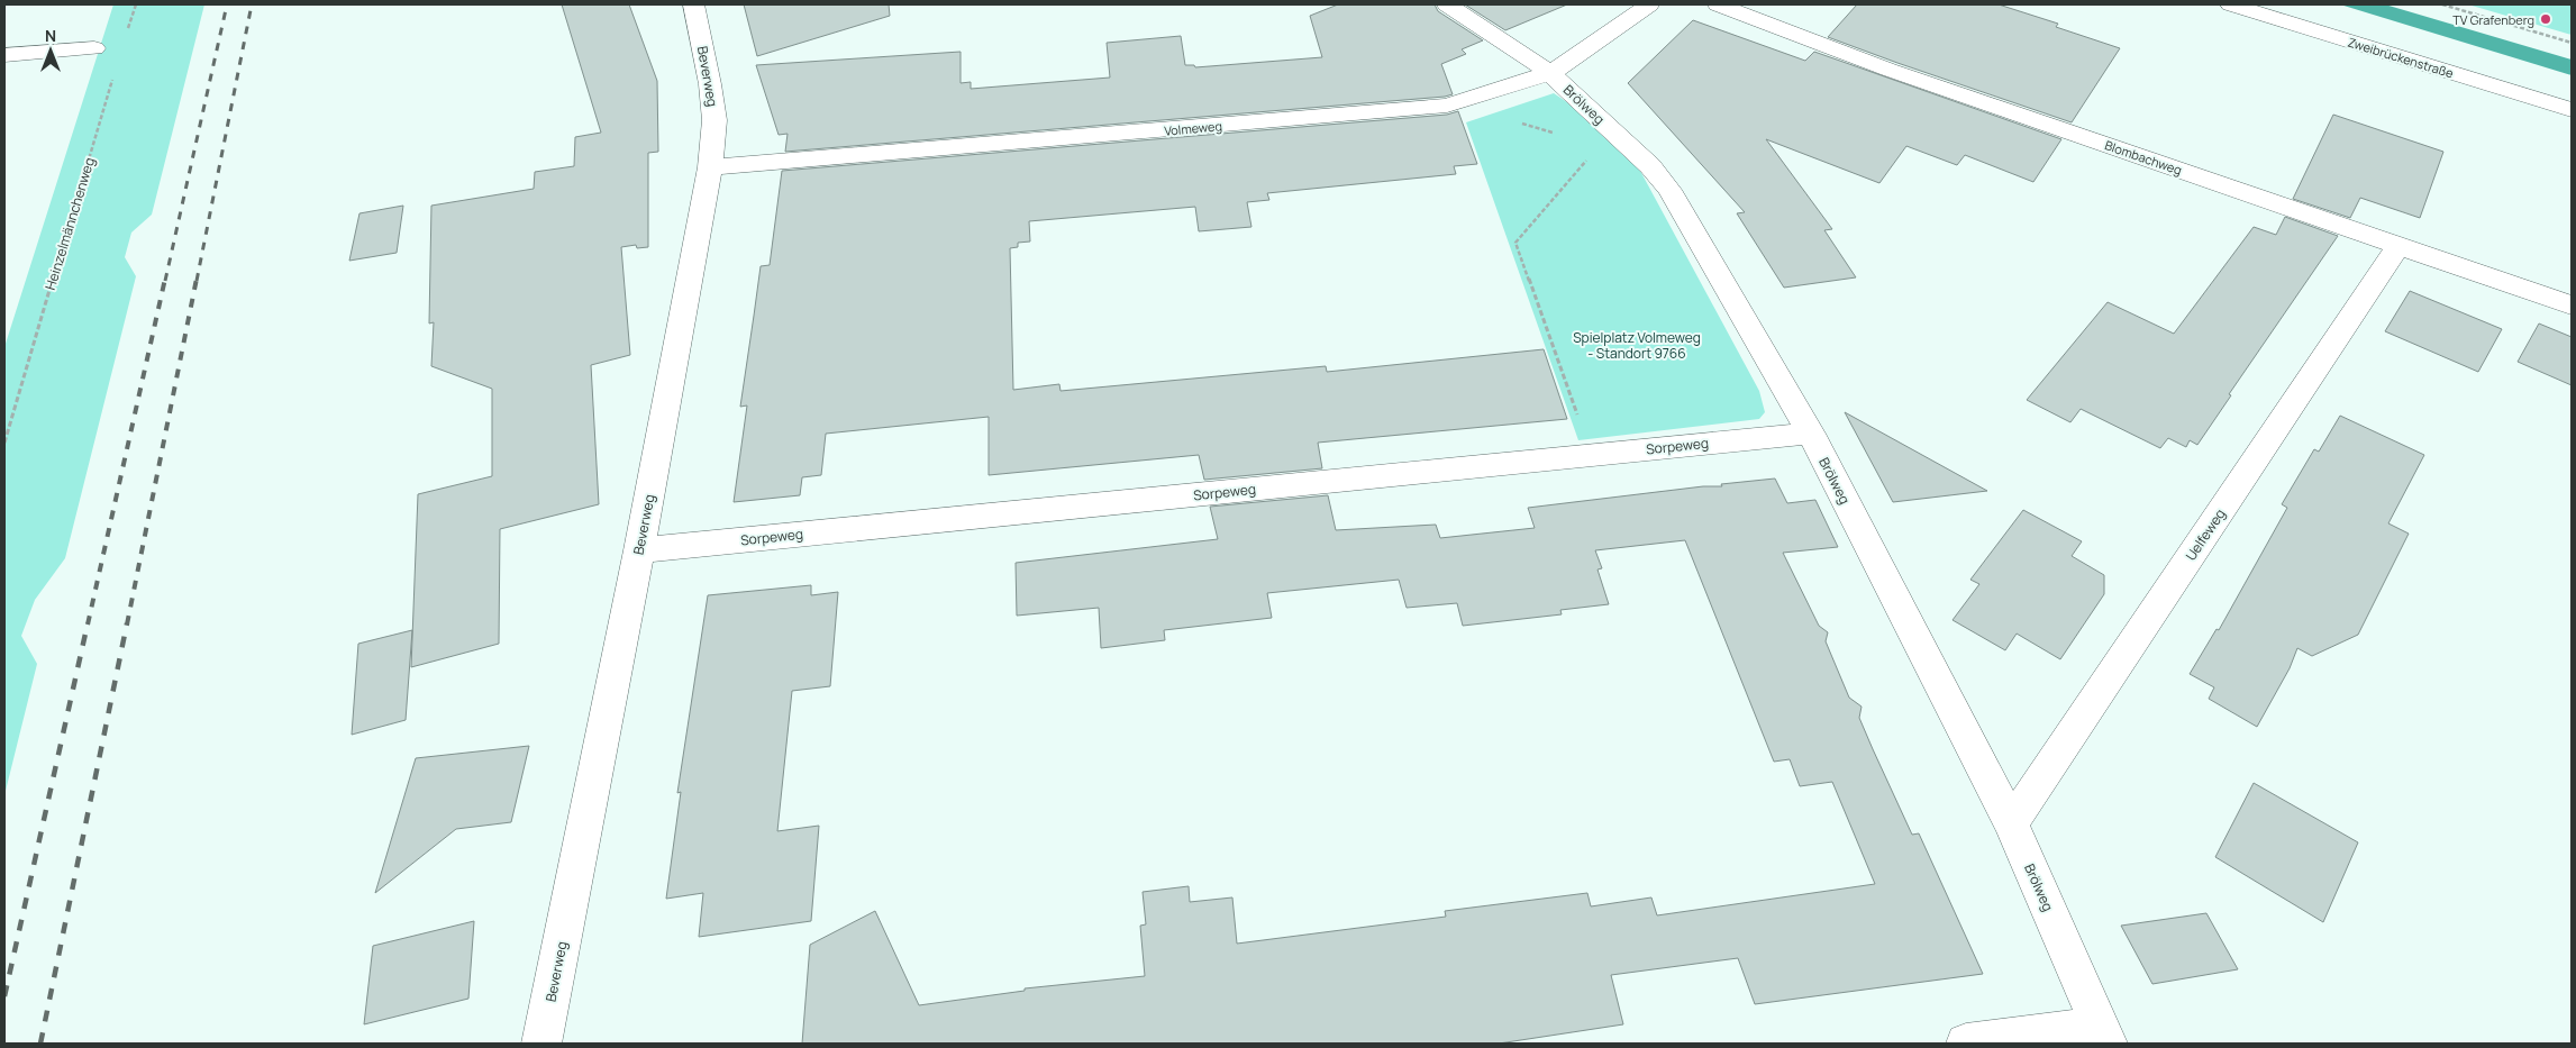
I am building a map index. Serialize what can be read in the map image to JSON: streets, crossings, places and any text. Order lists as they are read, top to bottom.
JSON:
{
  "streets": {
    "street": [
      "Zweibrückenstraße",
      "Beverweg",
      "Brölweg",
      "Volmeweg",
      "Blombachweg",
      "Sorpeweg",
      "Uelfeweg"
    ],
    "path": ["Heinzelmännchenweg"]
  },
  "crossings": [
    ["Beverweg", "Volmeweg"],
    ["Beverweg", "Sorpeweg"],
    ["Brölweg", "Volmeweg"],
    ["Brölweg", "Sorpeweg"],
    ["Brölweg", "Uelfeweg"],
    ["Blombachweg", "Uelfeweg"]
  ],
  "parks": ["Spielplatz Volmeweg - Standort 9766"],
  "places": ["TV Grafenberg"],
  "north": "top"
}
